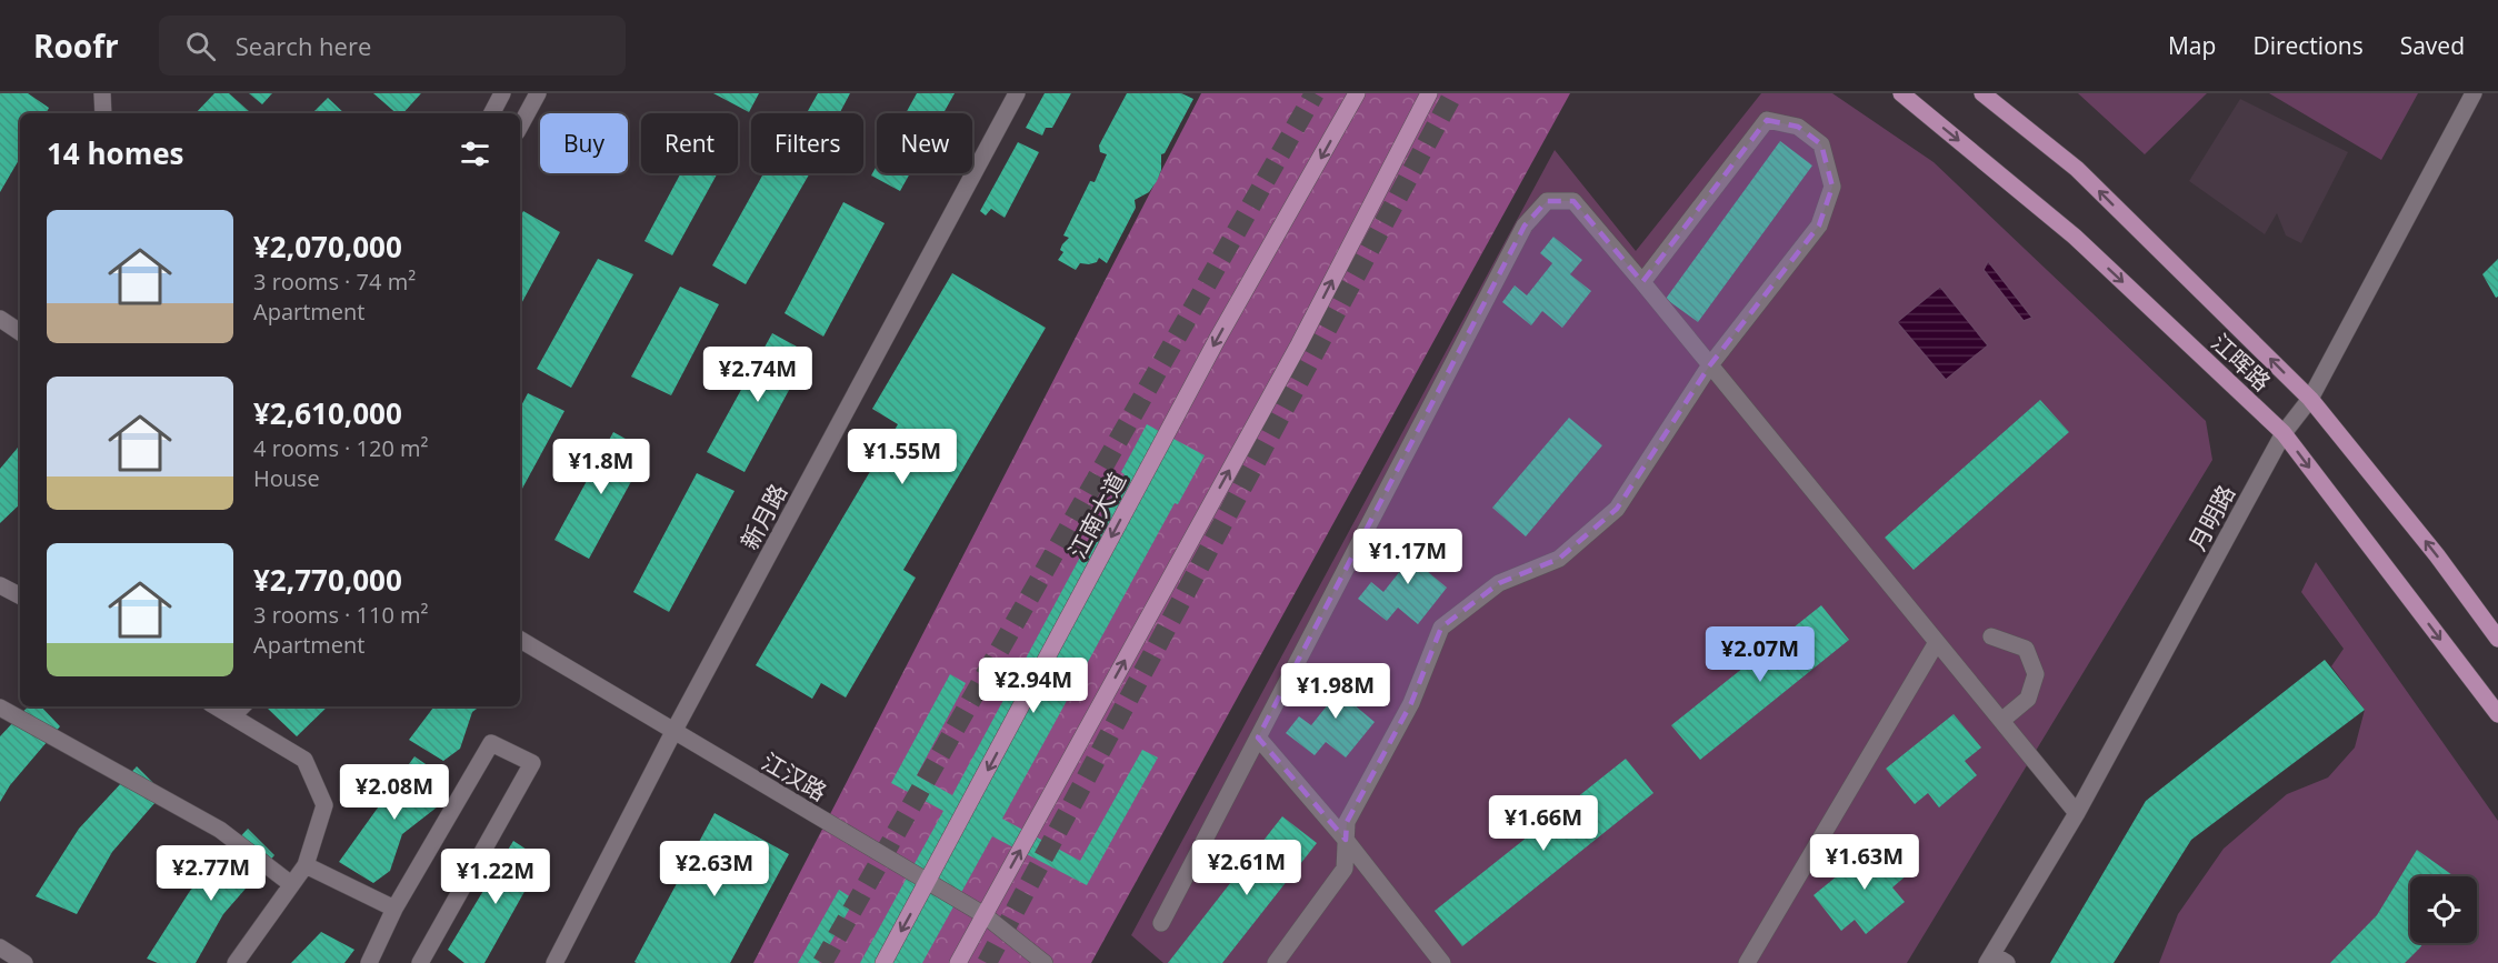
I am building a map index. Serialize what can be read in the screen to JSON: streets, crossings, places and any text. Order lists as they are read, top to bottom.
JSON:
{
  "streets": {
    "main road": ["江晖路", "江南大道"],
    "street": ["新月路", "月明路", "江汉路"]
  },
  "crossings": [
    ["江晖路", "月明路"],
    ["江南大道", "江汉路"],
    ["新月路", "江汉路"]
  ],
  "page": {
    "header": "Roofr",
    "search": "Search here",
    "nav": ["Map", "Directions", "Saved"],
    "chip": [
      "Buy",
      "Rent",
      "Filters",
      "New"
    ],
    "heading": "14 homes",
    "list": [
      {
        "name": "¥2,070,000",
        "note": "3 rooms · 74 m² · Apartment"
      },
      {
        "name": "¥2,610,000",
        "note": "4 rooms · 120 m² · House"
      },
      {
        "name": "¥2,770,000",
        "note": "3 rooms · 110 m² · Apartment"
      }
    ],
    "price": [
      "¥2.74M",
      "¥1.55M",
      "¥1.8M",
      "¥1.17M",
      "¥2.07M",
      "¥2.94M",
      "¥1.98M",
      "¥2.08M",
      "¥1.66M",
      "¥1.63M",
      "¥2.61M",
      "¥2.63M",
      "¥2.77M",
      "¥1.22M"
    ]
  }
}
